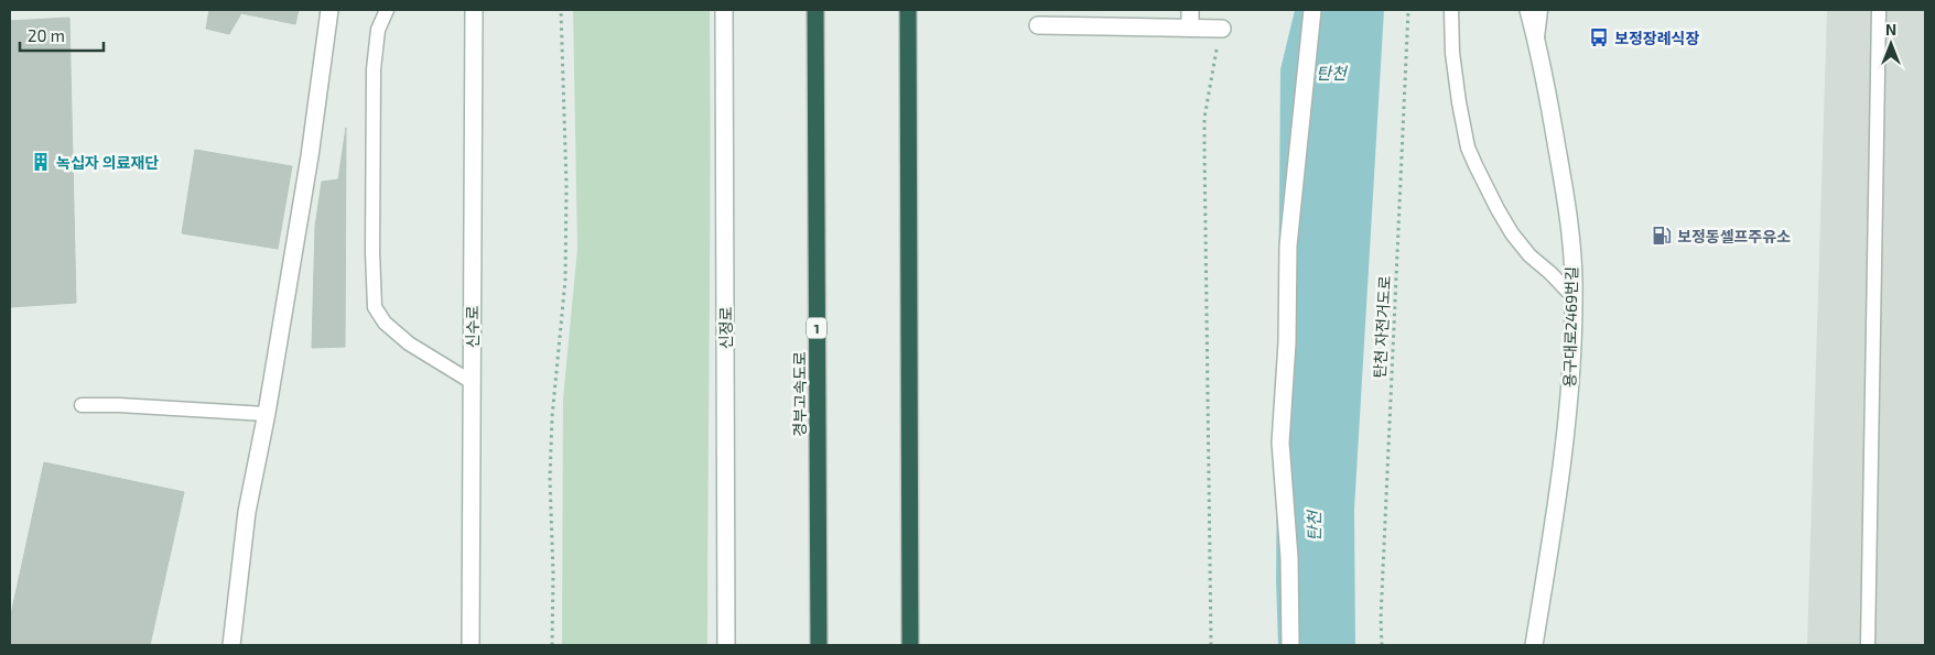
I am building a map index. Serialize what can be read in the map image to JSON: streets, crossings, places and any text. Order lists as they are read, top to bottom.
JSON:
{
  "streets": {
    "highway": ["1", "경부고속도로"],
    "street": ["신수로", "용구대로2469번길", "신정로"],
    "path": ["탄천 자전거도로"]
  },
  "water": ["탄천"],
  "places": {
    "bus stop": ["보정장례식장"],
    "building": ["녹십자 의료재단"],
    "fuel station": ["보정동셀프주유소"]
  },
  "scale_bar": "20 m",
  "north": "top"
}
